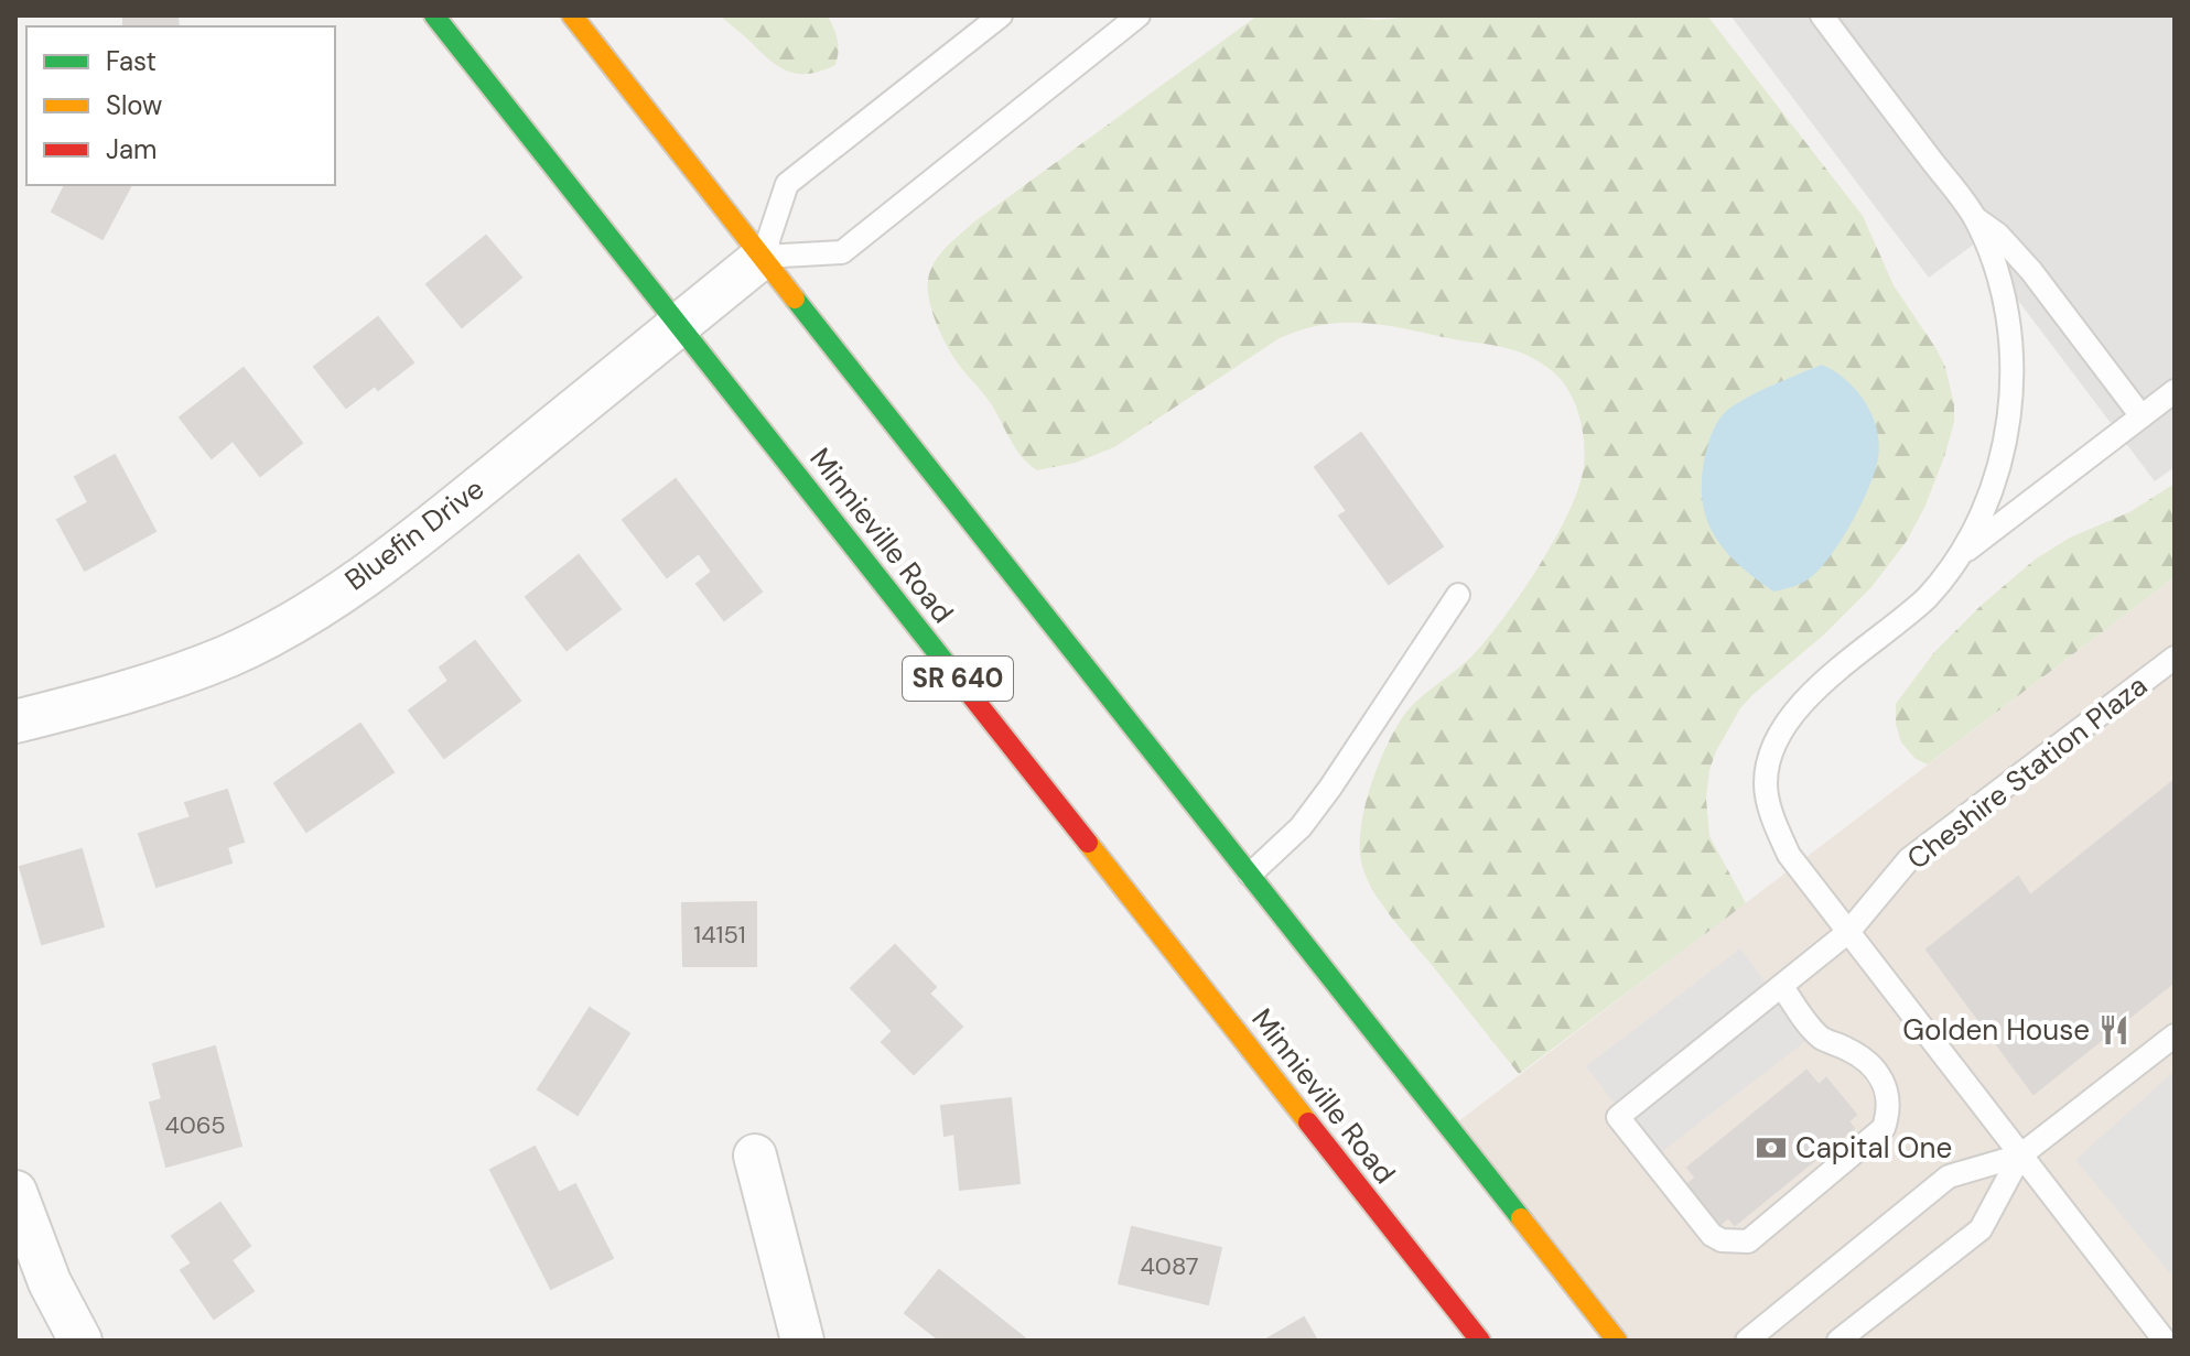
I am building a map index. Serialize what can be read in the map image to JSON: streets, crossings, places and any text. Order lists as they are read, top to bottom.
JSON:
{
  "streets": {
    "main road": ["Minnieville Road", "SR 640"],
    "street": ["Bluefin Drive"],
    "lane": ["Cheshire Station Plaza"]
  },
  "crossings": [
    ["Bluefin Drive", "Minnieville Road"]
  ],
  "places": {
    "restaurant": ["Golden House"],
    "bank": ["Capital One"]
  },
  "house_numbers": ["14151", "4065", "4087"],
  "legend": ["Fast", "Slow", "Jam"]
}
